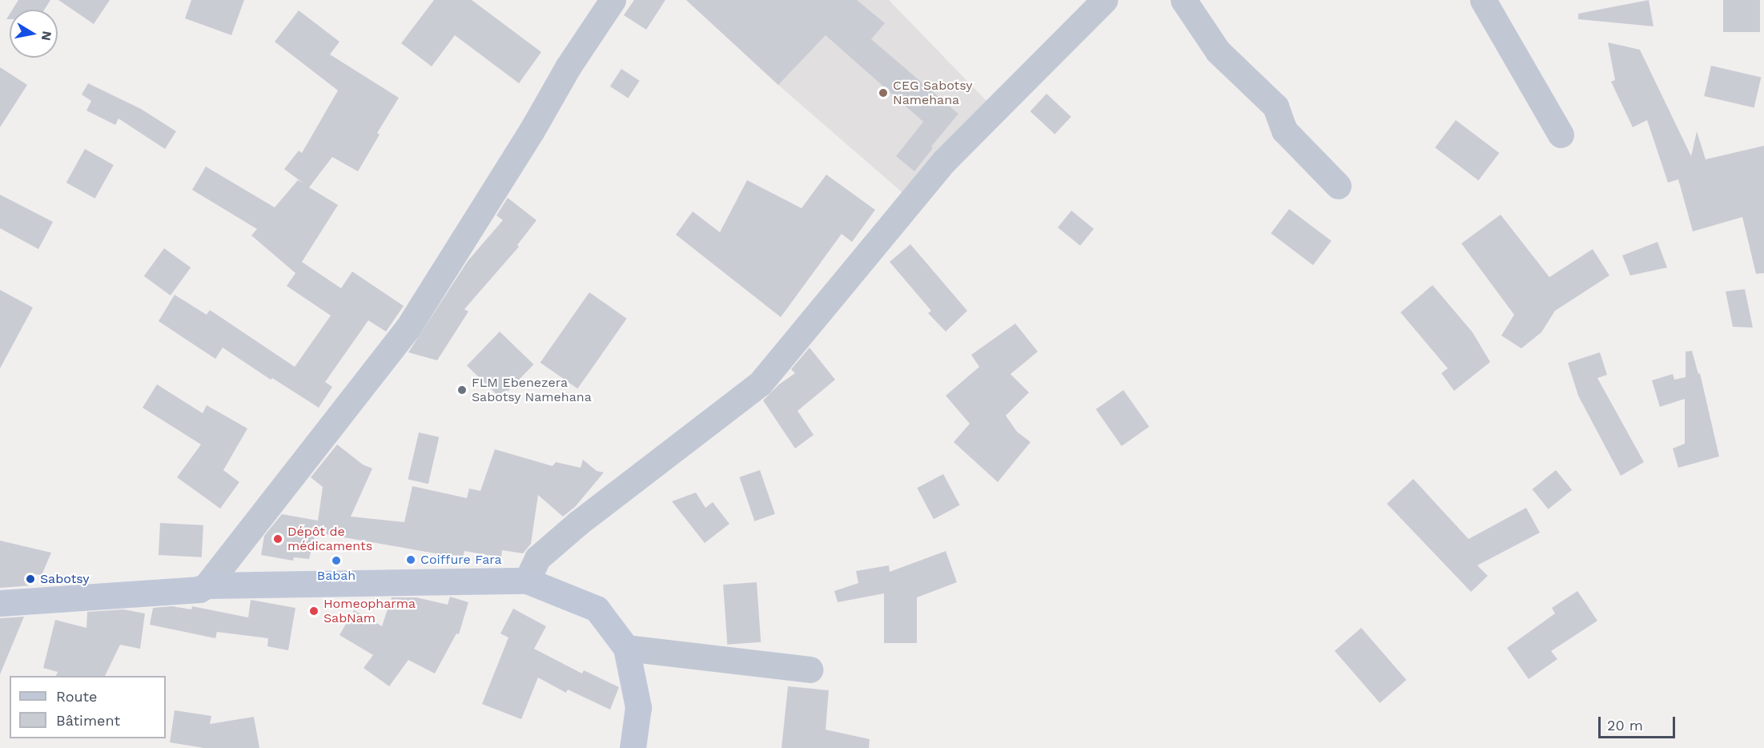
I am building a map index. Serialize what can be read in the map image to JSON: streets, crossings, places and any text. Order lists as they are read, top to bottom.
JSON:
{
  "places": [
    "CEG Sabotsy Namehana",
    "FLM Ebenezera Sabotsy Namehana",
    "Dépôt de médicaments",
    "Coiffure Fara",
    "Babah",
    "Sabotsy",
    "Homeopharma SabNam"
  ],
  "legend": ["Route", "Bâtiment"],
  "scale_bar": "20 m",
  "north": "right"
}
